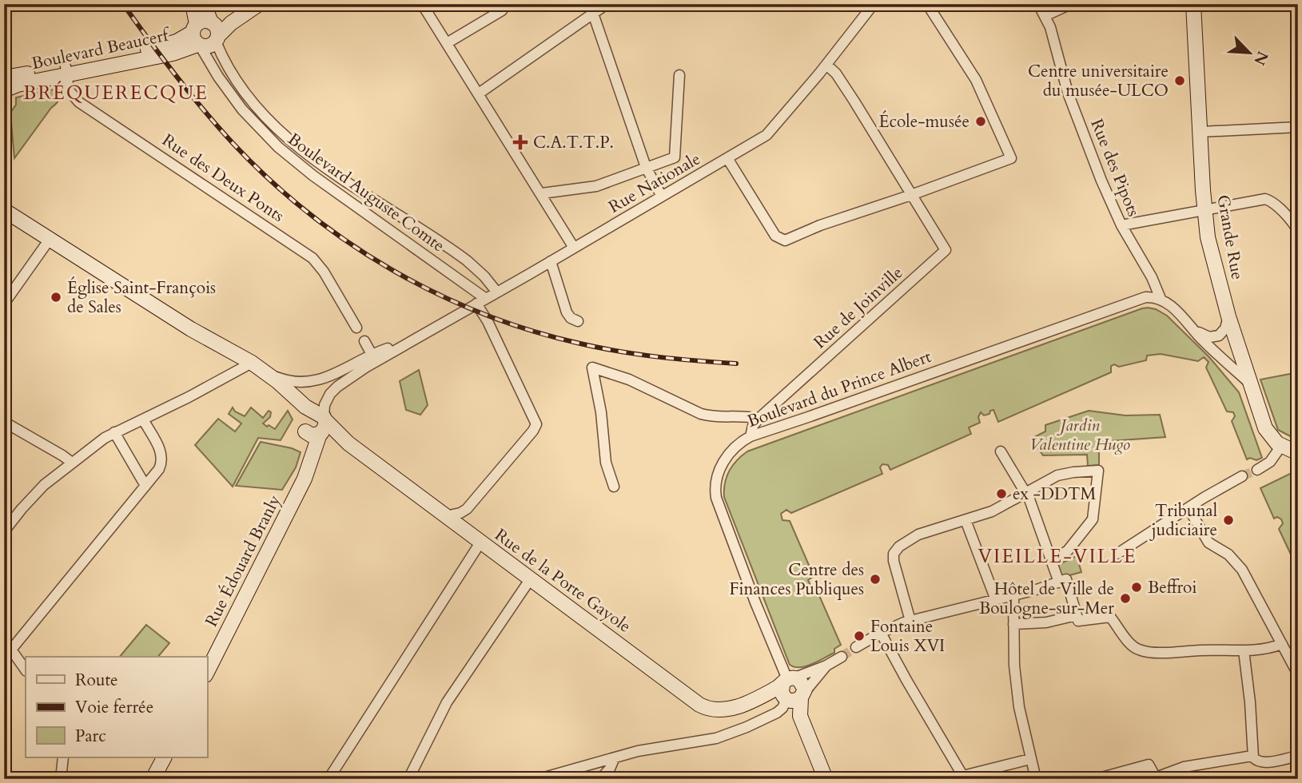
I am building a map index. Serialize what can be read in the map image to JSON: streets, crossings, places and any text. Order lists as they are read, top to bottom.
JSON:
{
  "streets": {
    "main road": [
      "Boulevard Beaucerf",
      "Grande Rue",
      "Rue Édouard Branly",
      "Rue de la Porte Gayole"
    ],
    "street": [
      "Rue des Pipots",
      "Rue des Deux Ponts",
      "Rue Nationale",
      "Boulevard Auguste Comte",
      "Rue de Joinville",
      "Boulevard du Prince Albert"
    ]
  },
  "crossings": [
    ["Boulevard Beaucerf", "Rue des Deux Ponts"],
    ["Boulevard Beaucerf", "Boulevard Auguste Comte"],
    ["Rue des Pipots", "Grande Rue"],
    ["Rue des Pipots", "Boulevard du Prince Albert"],
    ["Rue Nationale", "Boulevard Auguste Comte"],
    ["Rue Nationale", "Rue Édouard Branly"],
    ["Rue Nationale", "Rue de la Porte Gayole"],
    ["Rue de Joinville", "Boulevard du Prince Albert"],
    ["Boulevard du Prince Albert", "Rue de la Porte Gayole"],
    ["Rue Édouard Branly", "Rue de la Porte Gayole"]
  ],
  "districts": ["BRÉQUERECQUE", "VIEILLE-VILLE"],
  "parks": ["Jardin Valentine Hugo"],
  "places": {
    "other": [
      "Centre universitaire du musée-ULCO",
      "École-musée",
      "Église Saint-François de Sales",
      "ex -DDTM",
      "Tribunal judiciaire",
      "Centre des Finances Publiques",
      "Beffroi",
      "Hôtel de Ville de Boulogne-sur-Mer",
      "Fontaine Louis XVI"
    ],
    "health": ["C.A.T.T.P."]
  },
  "legend": ["Route", "Voie ferrée", "Parc"],
  "north": "bottom right"
}
